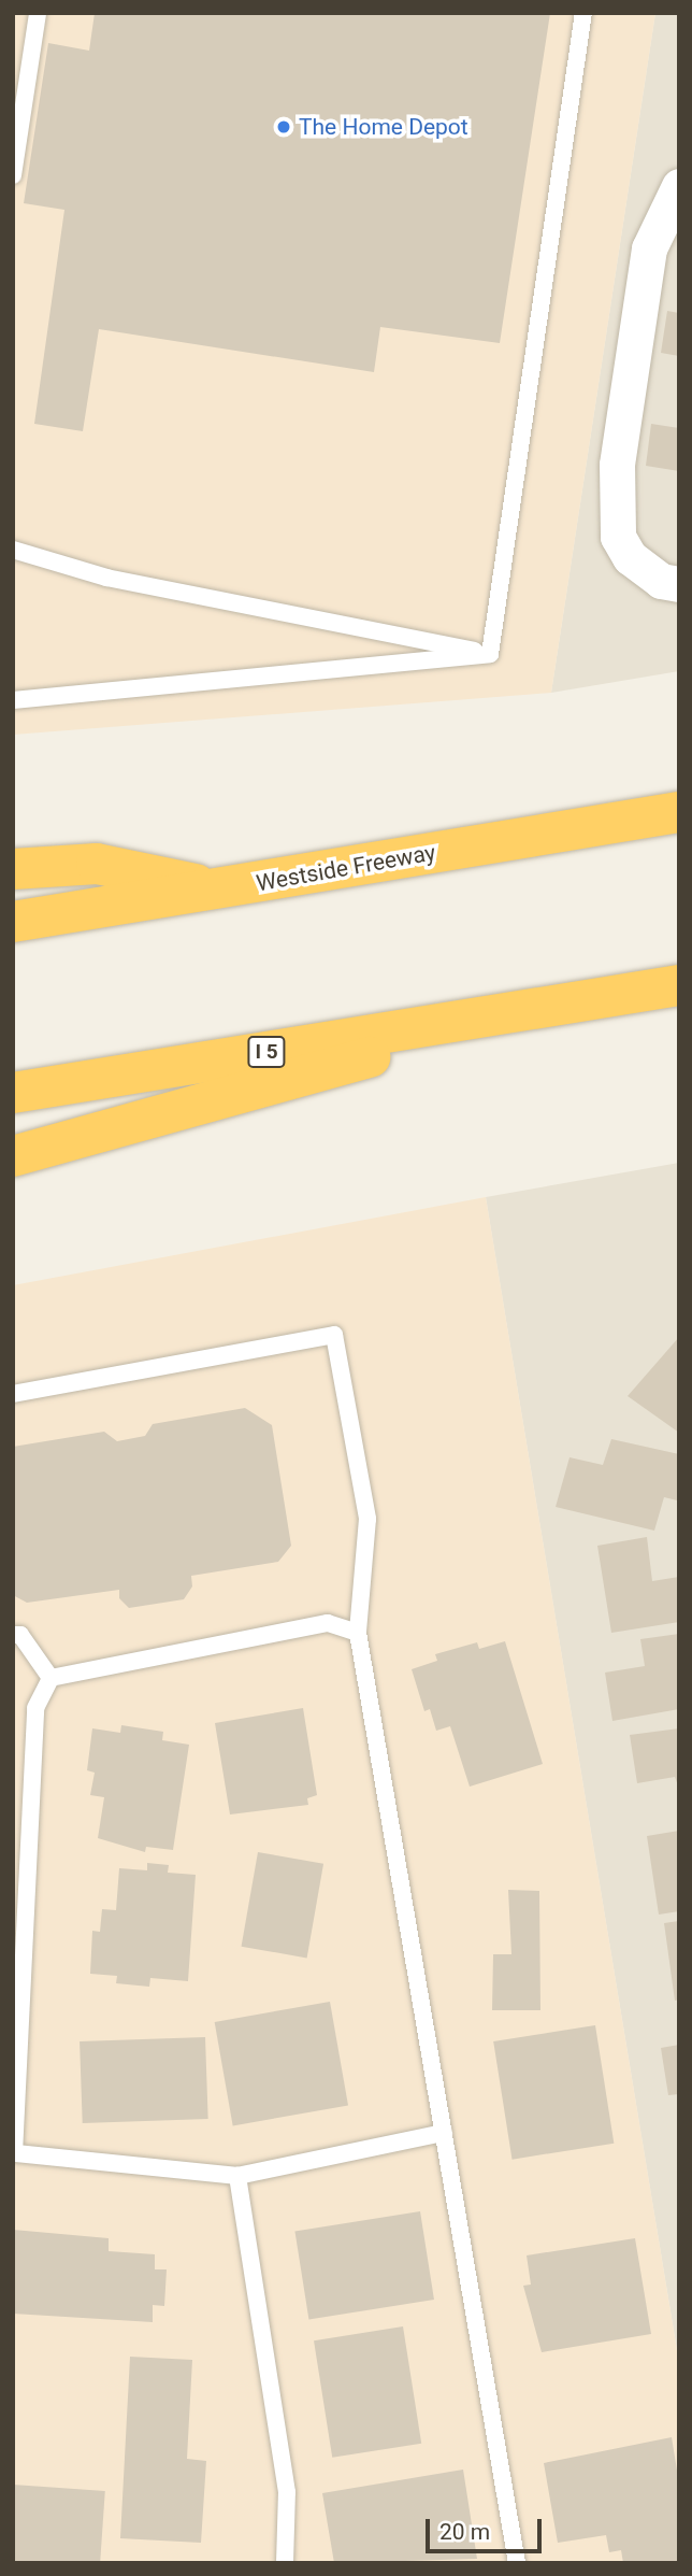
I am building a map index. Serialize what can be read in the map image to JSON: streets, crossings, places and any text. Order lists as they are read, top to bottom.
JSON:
{
  "streets": {
    "highway": ["Westside Freeway", "I 5"]
  },
  "places": ["The Home Depot"],
  "scale_bar": "20 m"
}
